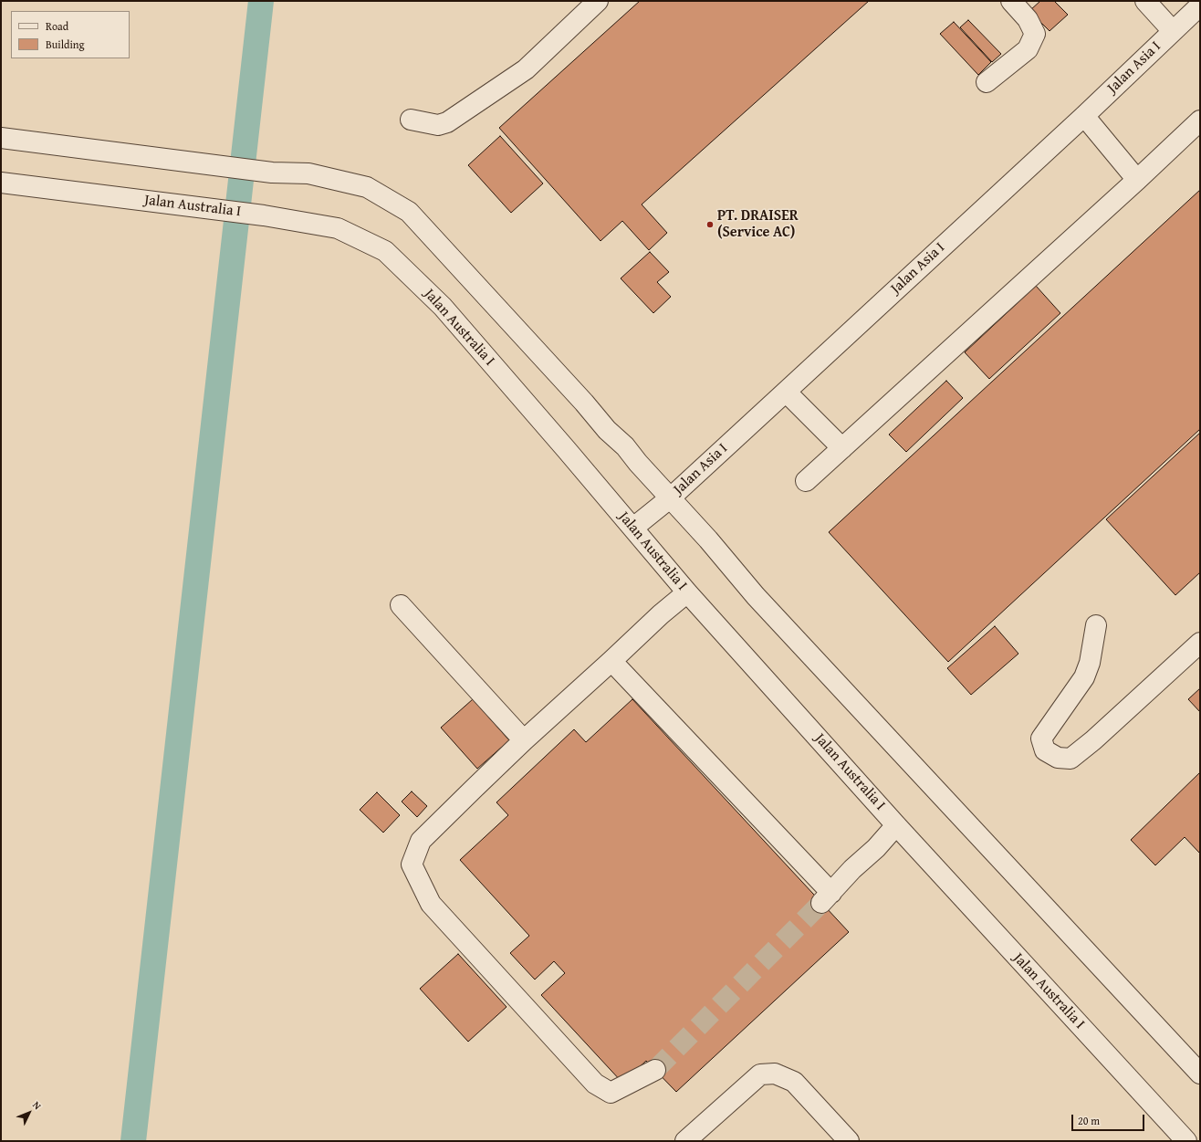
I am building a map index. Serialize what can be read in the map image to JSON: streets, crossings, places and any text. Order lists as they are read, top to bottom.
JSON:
{
  "streets": {
    "lane": ["Jalan Asia I", "Jalan Australia I"]
  },
  "crossings": [
    ["Jalan Asia I", "Jalan Australia I"]
  ],
  "places": ["PT. DRAISER (Service AC)"],
  "legend": ["Road", "Building"],
  "scale_bar": "20 m",
  "north": "top right"
}
